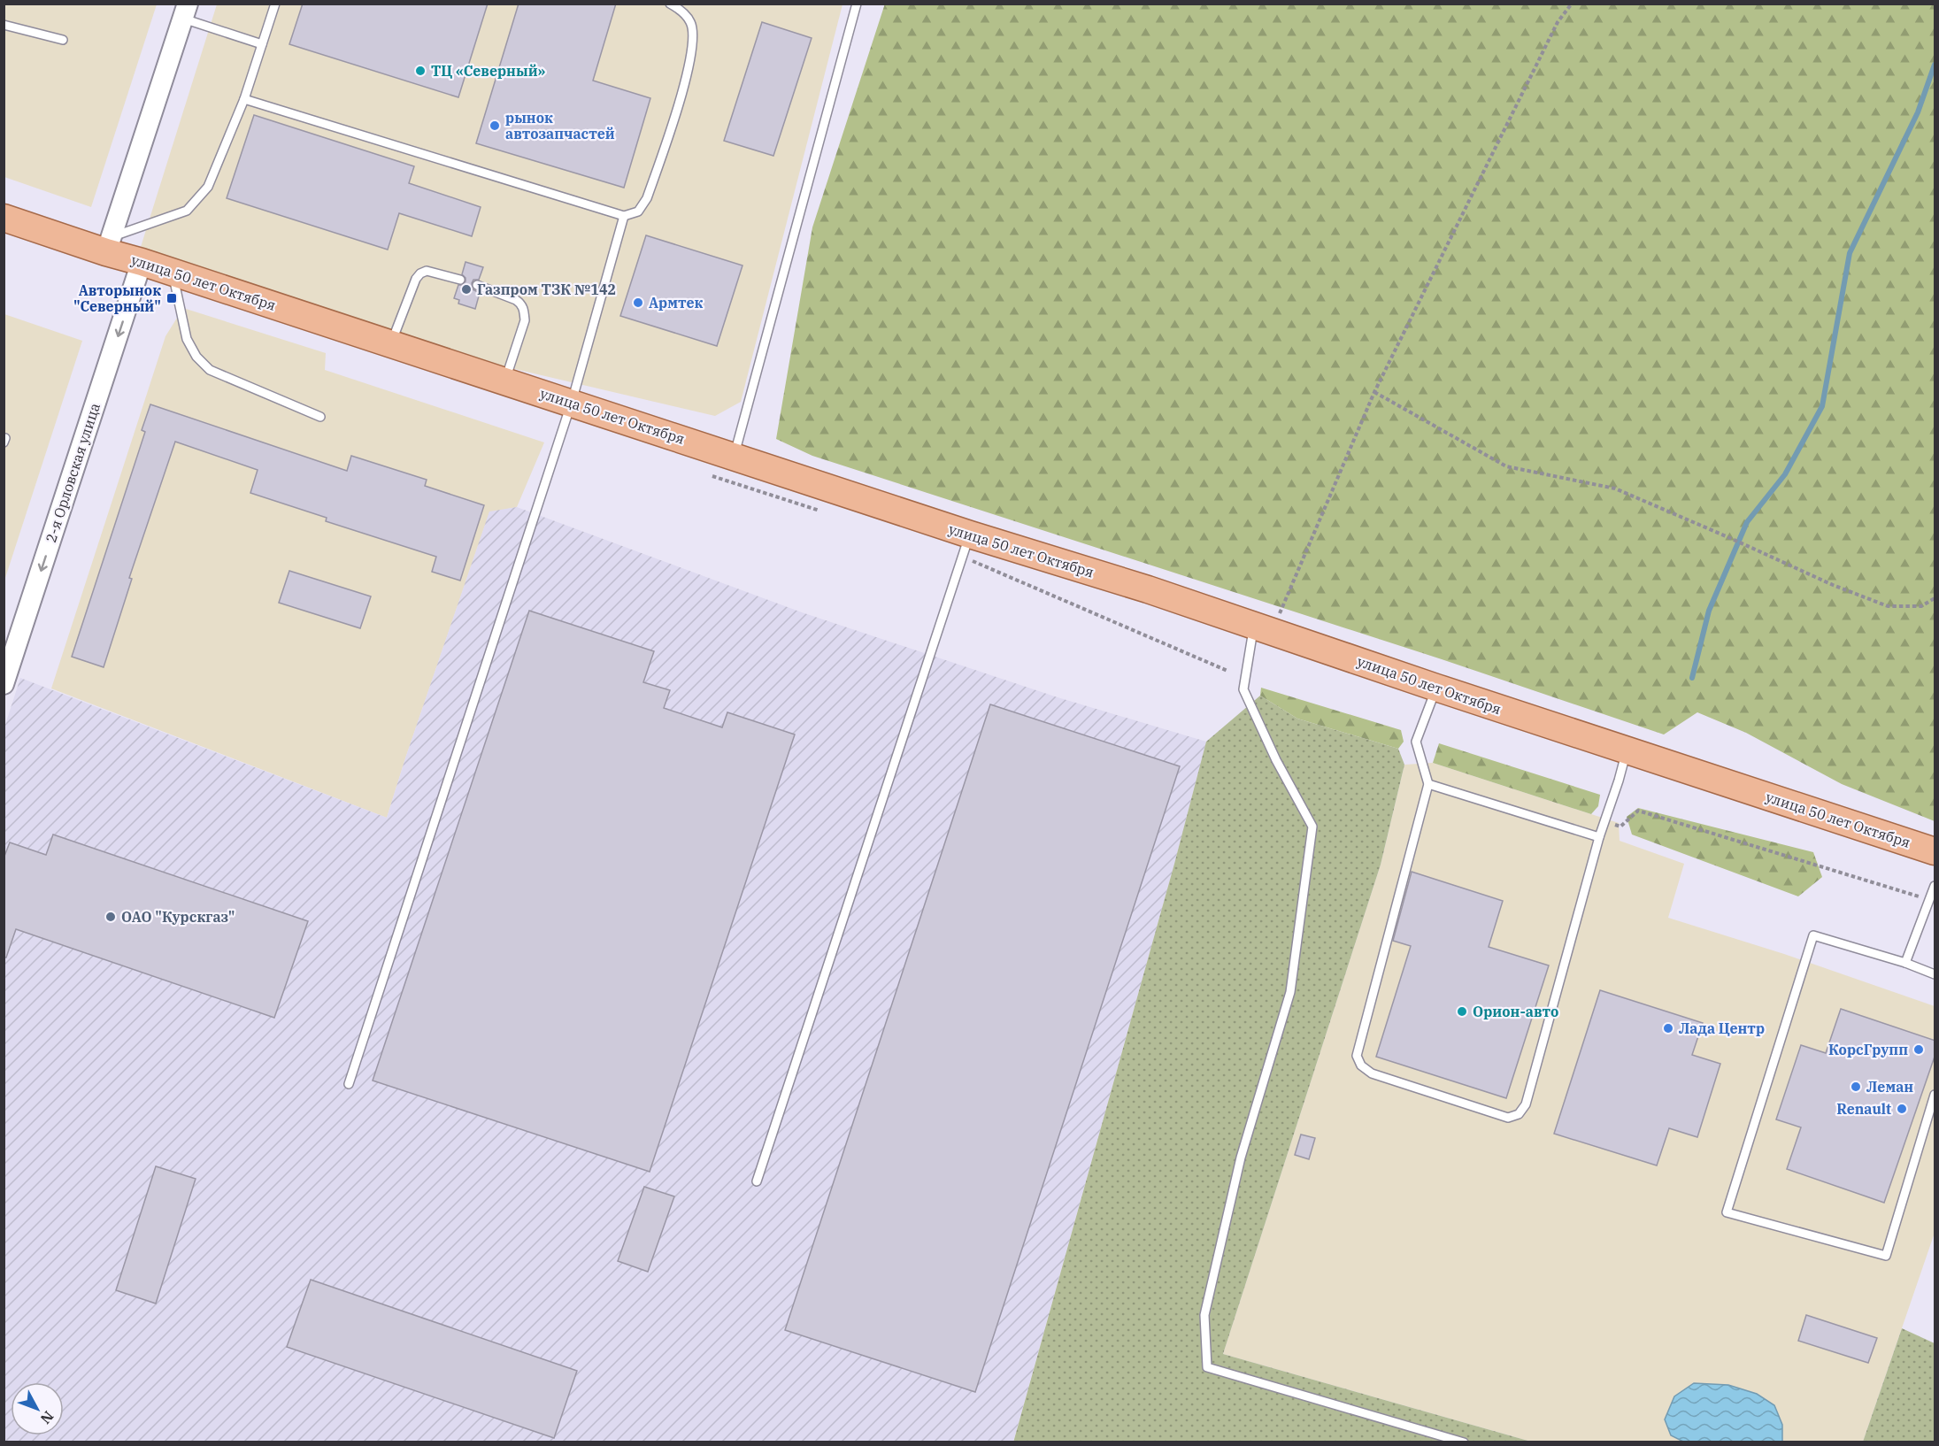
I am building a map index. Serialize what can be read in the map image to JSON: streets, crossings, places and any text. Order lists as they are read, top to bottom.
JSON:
{
  "streets": {
    "main road": ["улица 50 лет Октября"],
    "street": ["2-я Орловская улица"]
  },
  "crossings": [
    ["улица 50 лет Октября", "2-я Орловская улица"]
  ],
  "one_way": ["2-я Орловская улица"],
  "places": {
    "other": [
      "ТЦ «Северный»",
      "рынок автозапчастей",
      "Газпром ТЗК №142",
      "Армтек",
      "ОАО \"Курскгаз\"",
      "Орион-авто",
      "Лада Центр",
      "КорсГрупп",
      "Леман",
      "Renault"
    ],
    "transit": ["Авторынок \"Северный\""]
  },
  "north": "bottom right"
}
